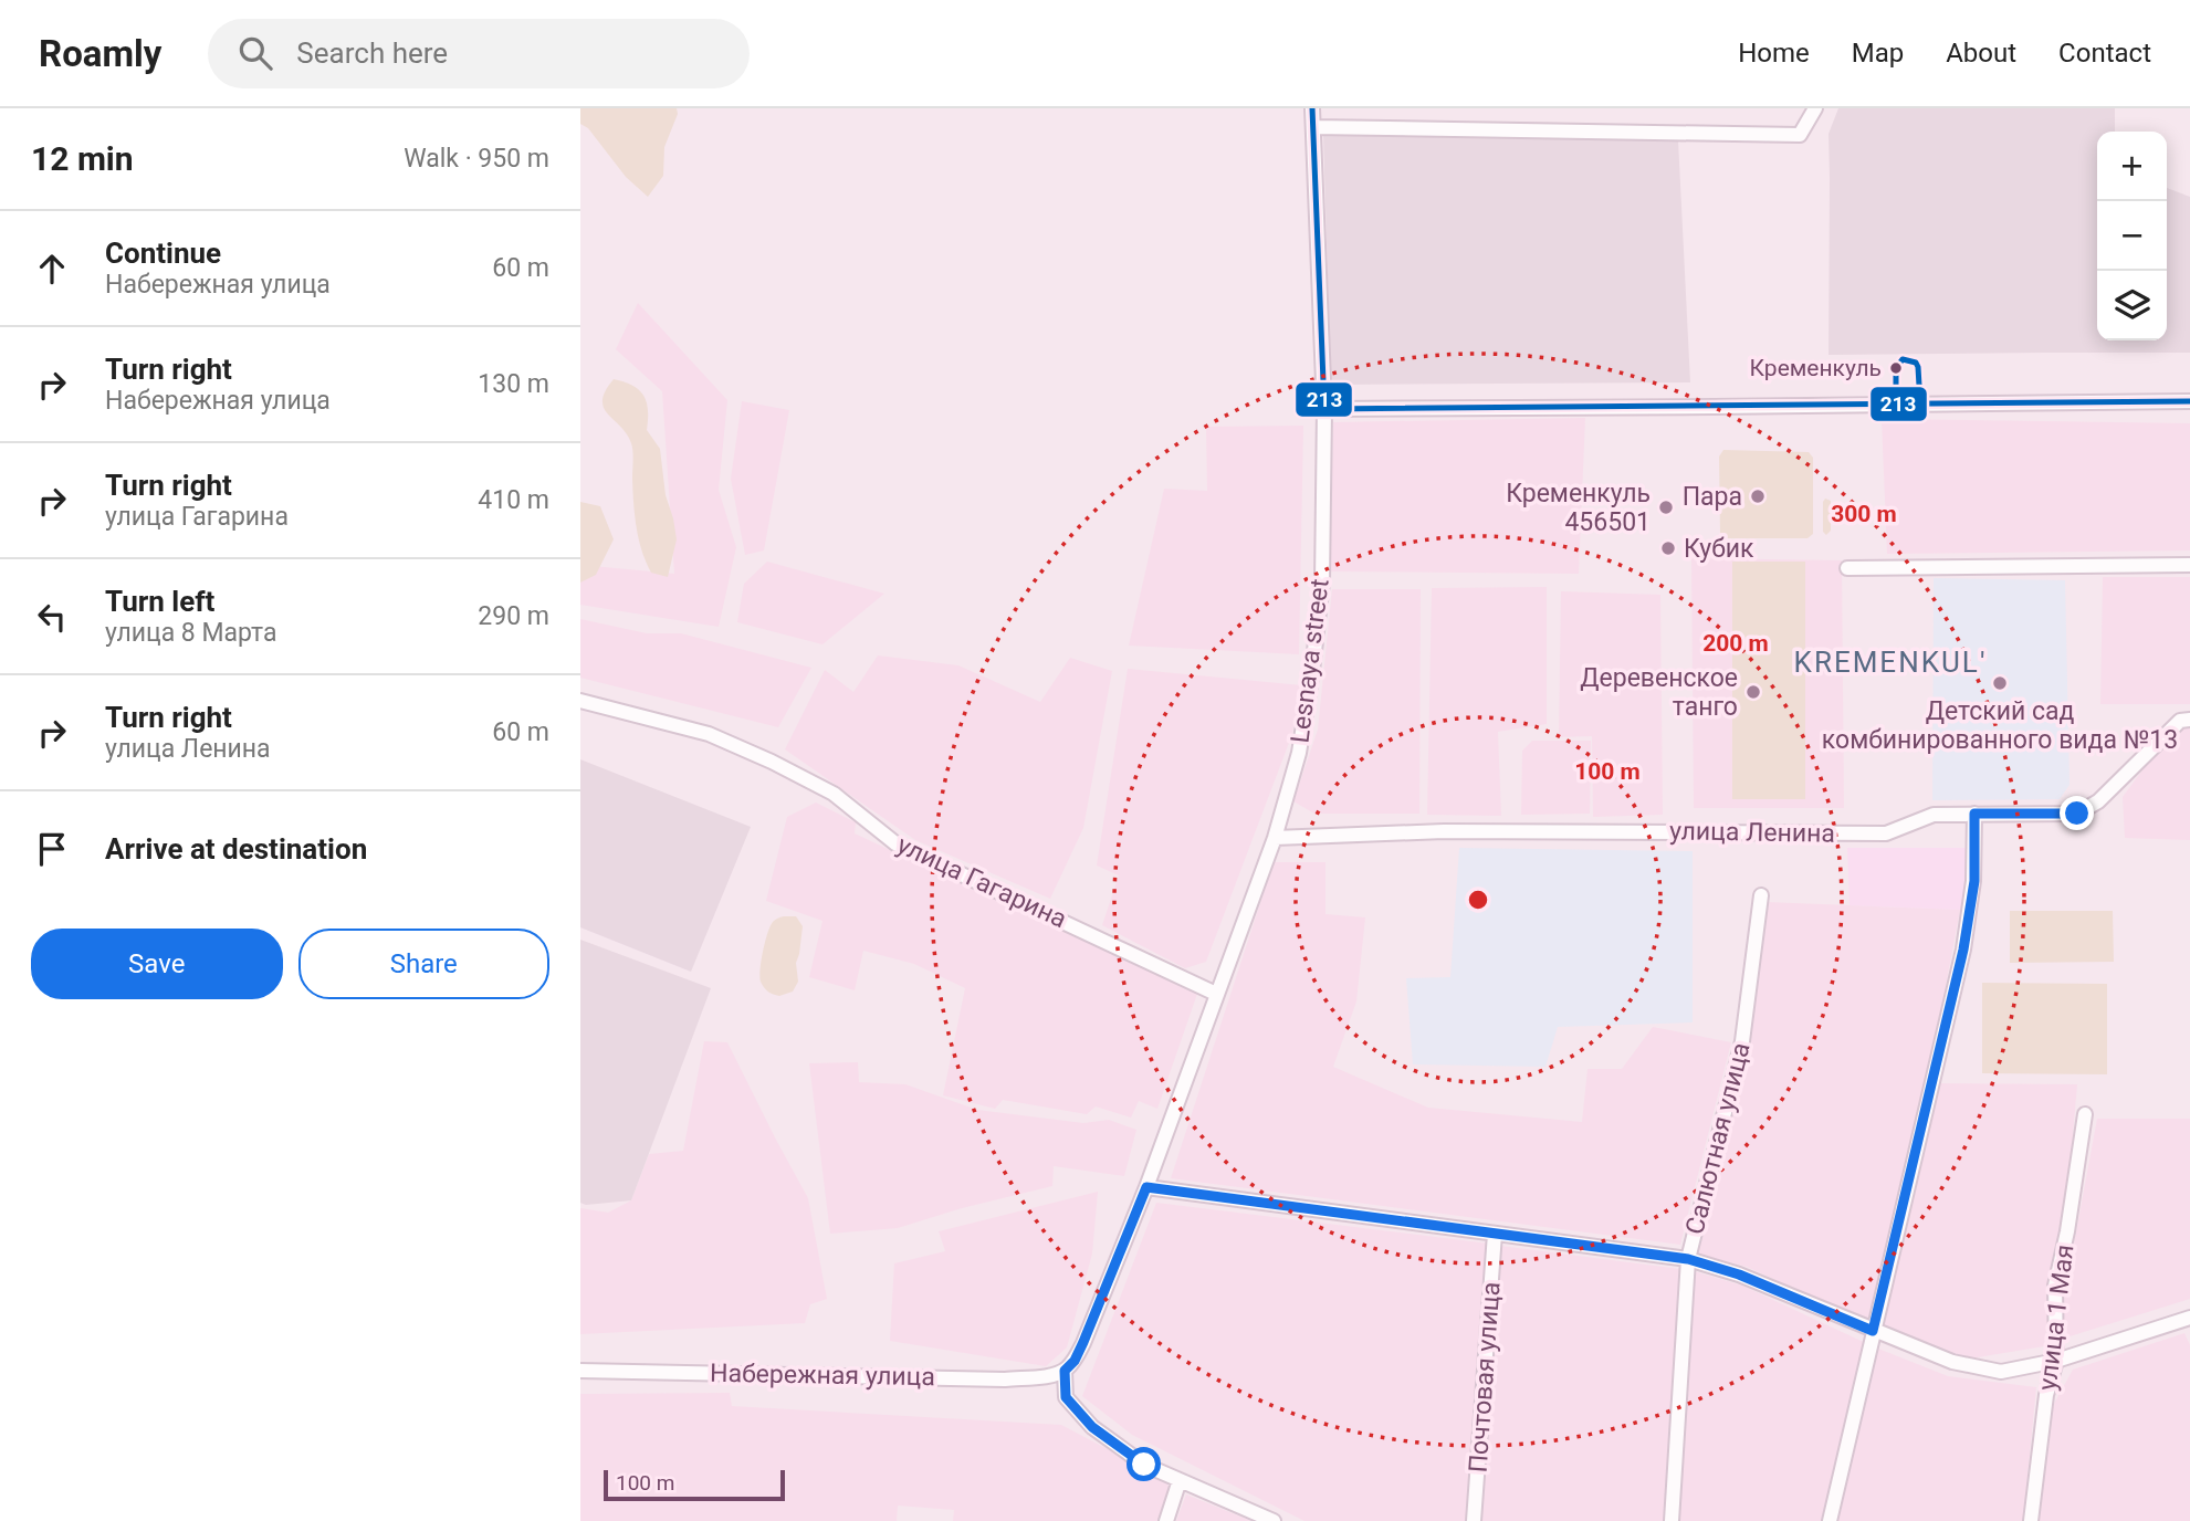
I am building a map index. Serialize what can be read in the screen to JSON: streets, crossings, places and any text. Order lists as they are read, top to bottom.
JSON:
{
  "streets": {
    "street": [
      "Lesnaya street",
      "улица Ленина",
      "улица Гагарина",
      "Салютная улица",
      "улица 1 Мая",
      "Набережная улица",
      "Почтовая улица"
    ]
  },
  "crossings": [
    ["Lesnaya street", "улица Ленина"],
    ["Lesnaya street", "улица Гагарина"]
  ],
  "districts": ["KREMENKUL'"],
  "places": [
    "Кременкуль",
    "Пара",
    "Кременкуль 456501",
    "Кубик",
    "Детский сад комбинированного вида №13",
    "Деревенское танго"
  ],
  "lines": ["transit line 213"],
  "scale_bar": "100 m",
  "page": {
    "header": "Roamly",
    "search": "Search here",
    "nav": [
      "Home",
      "Map",
      "About",
      "Contact"
    ],
    "heading": ["12 min", "Walk · 950 m"],
    "map_buttons": ["+", "−"],
    "list": [
      ["Continue", "Набережная улица", "60 m"],
      ["Turn right", "Набережная улица", "130 m"],
      ["Turn right", "улица Гагарина", "410 m"],
      ["Turn left", "улица 8 Марта", "290 m"],
      ["Turn right", "улица Ленина", "60 m"],
      "Arrive at destination"
    ],
    "buttons": ["Save", "Share"],
    "scale": "100 m"
  },
  "rings": ["300 m", "200 m", "100 m"]
}
